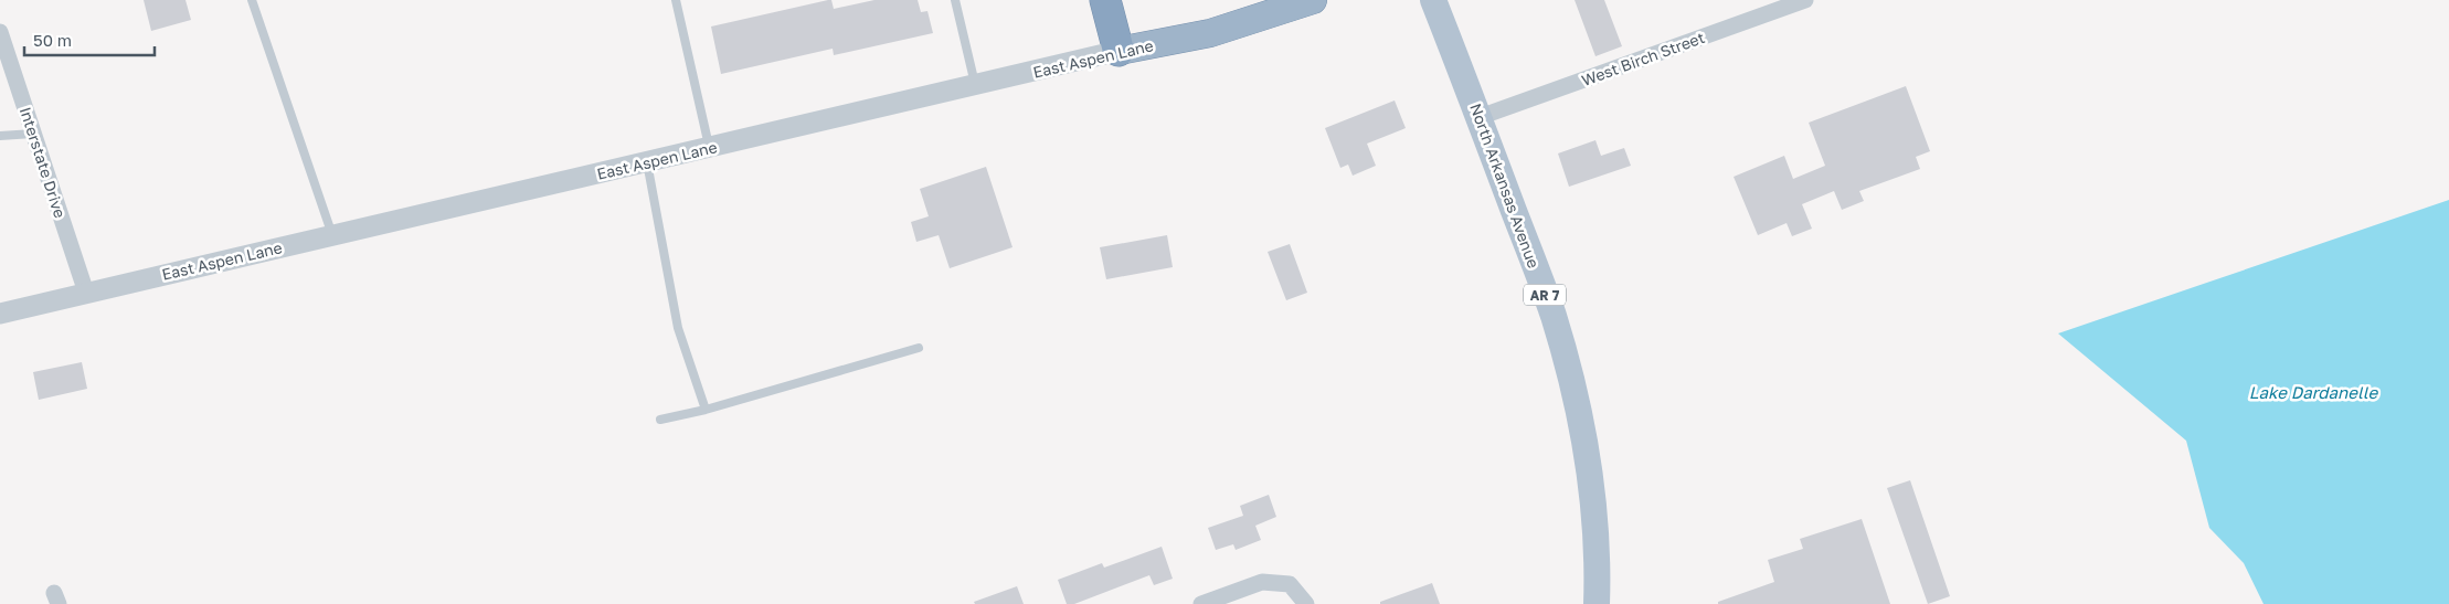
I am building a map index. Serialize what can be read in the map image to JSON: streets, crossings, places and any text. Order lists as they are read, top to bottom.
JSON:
{
  "streets": {
    "highway": ["East Aspen Lane"],
    "main road": ["North Arkansas Avenue", "AR 7"],
    "street": ["West Birch Street", "Interstate Drive"]
  },
  "crossings": [
    ["East Aspen Lane", "Interstate Drive"],
    ["West Birch Street", "North Arkansas Avenue"]
  ],
  "water": ["Lake Dardanelle"],
  "scale_bar": "50 m"
}
